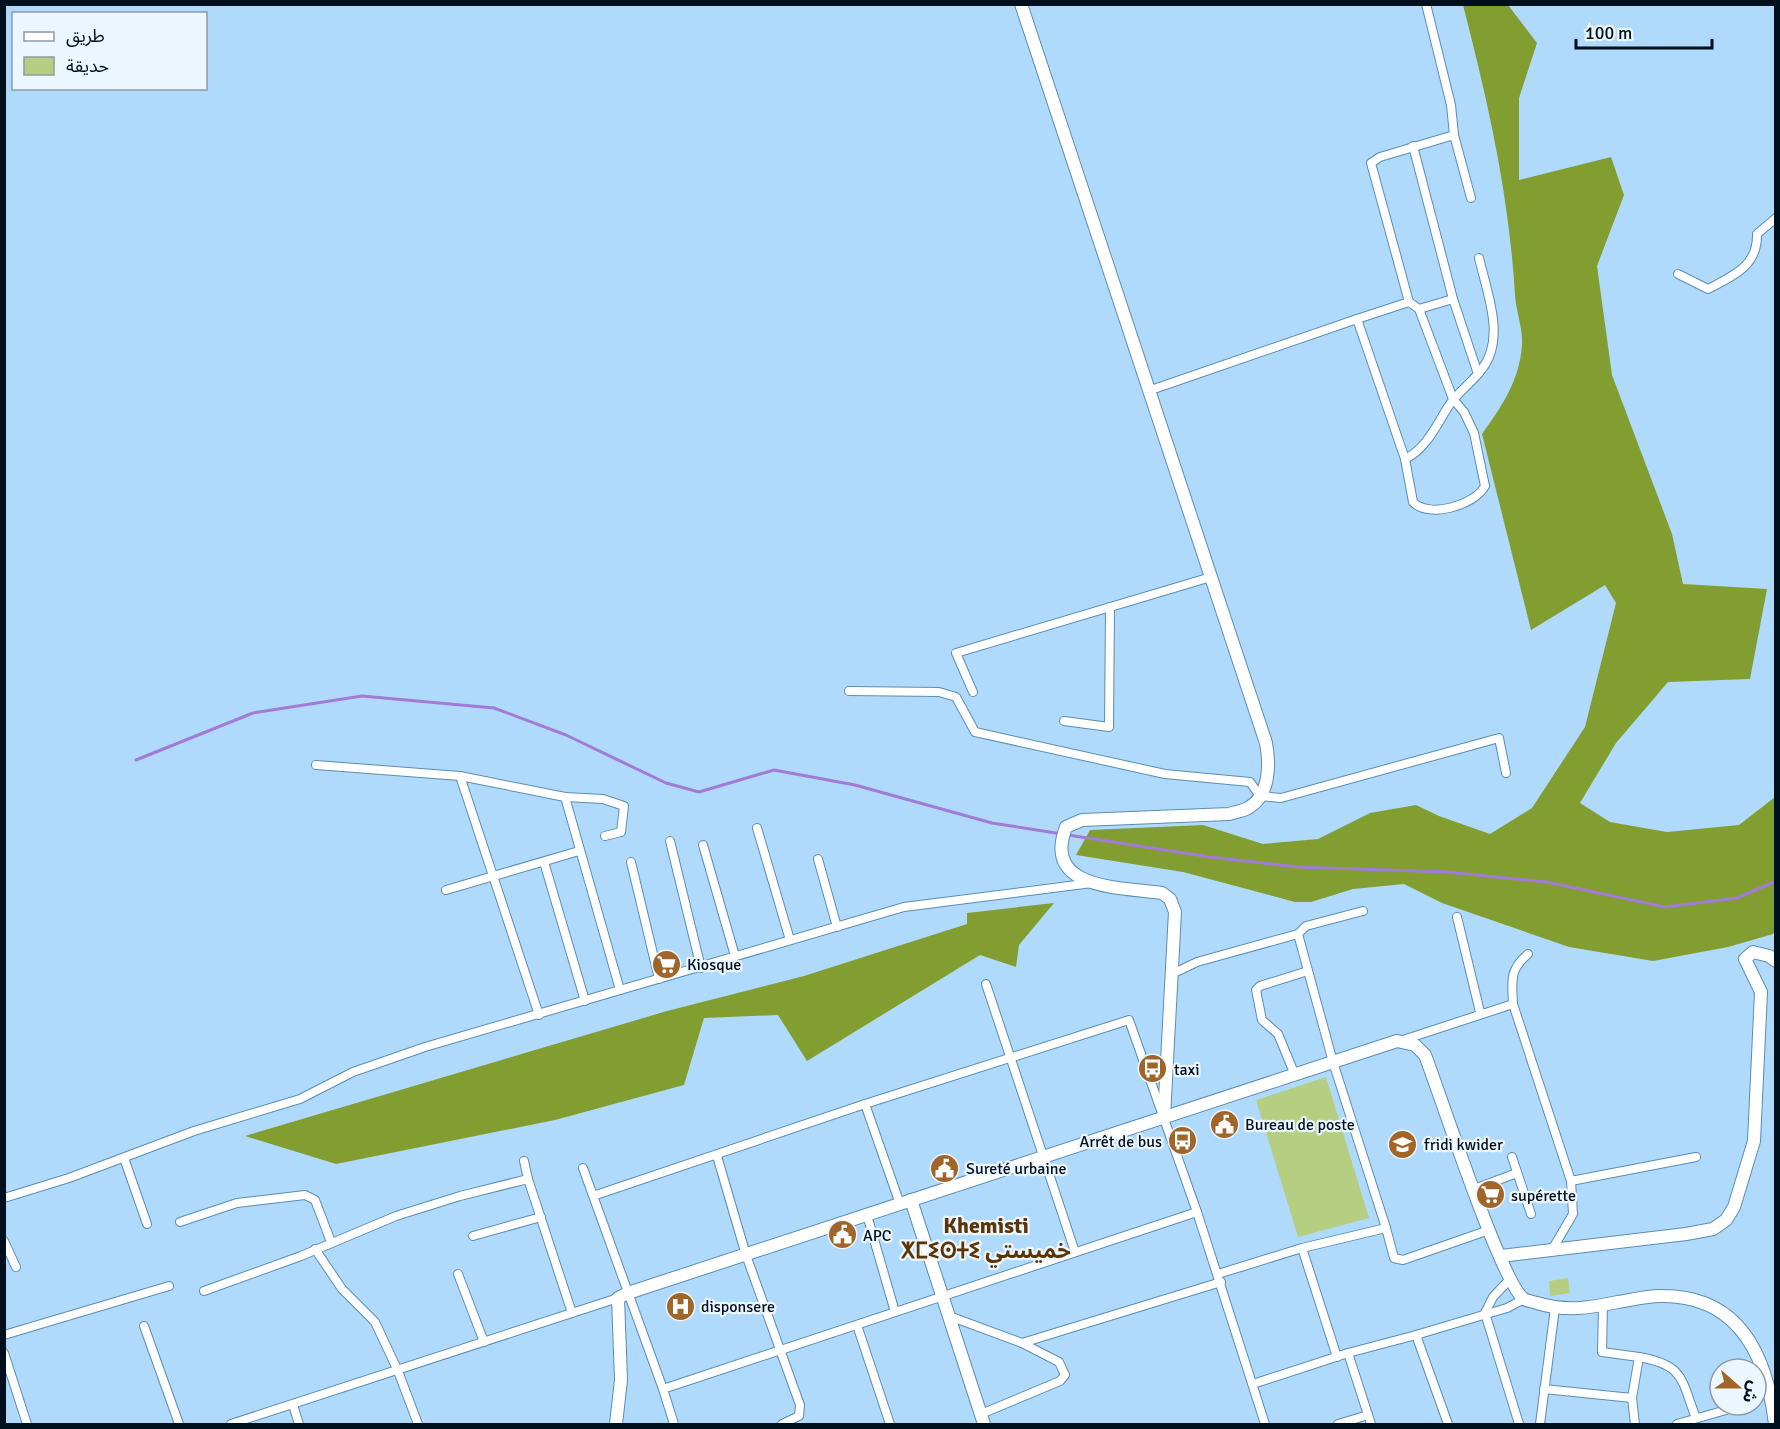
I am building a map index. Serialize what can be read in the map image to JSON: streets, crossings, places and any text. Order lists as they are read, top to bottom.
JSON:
{
  "districts": ["Khemisti ⵅⵎⵉⵙⵜⵉ خميستي"],
  "places": {
    "supermarket": ["Kiosque", "supérette"],
    "bus stop": ["taxi", "Arrêt de bus"],
    "public building": ["Bureau de poste", "Sureté urbaine", "APC"],
    "school or university": ["fridi kwider"],
    "hospital": ["disponsere"]
  },
  "legend": ["طريق", "حديقة"],
  "scale_bar": "100 m",
  "north": "right"
}
